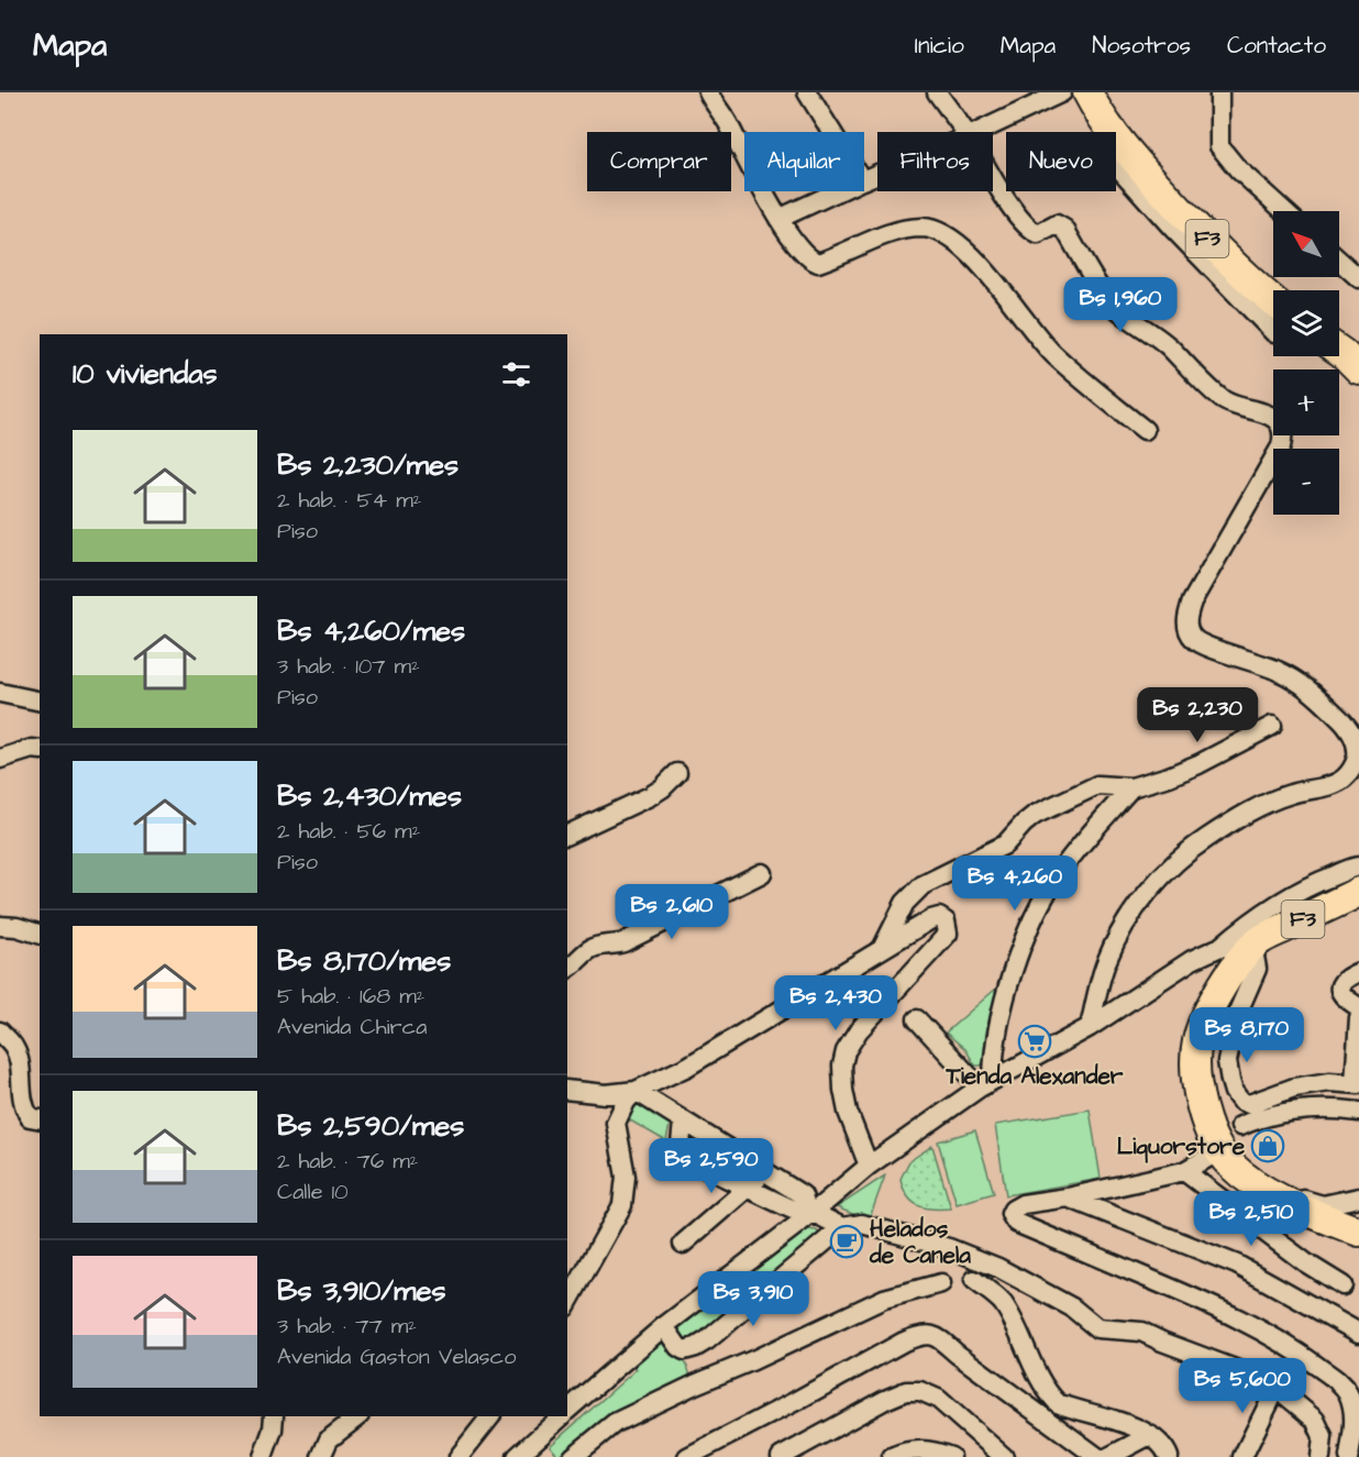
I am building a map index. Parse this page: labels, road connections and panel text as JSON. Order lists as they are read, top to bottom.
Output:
{
  "streets": {
    "highway": ["F3"]
  },
  "places": {
    "supermarket": ["Tienda Alexander"],
    "shop": ["Liquorstore"],
    "cafe": ["Helados de Canela"]
  },
  "north": "top left",
  "page": {
    "header": "Mapa",
    "nav": [
      "Inicio",
      "Mapa",
      "Nosotros",
      "Contacto"
    ],
    "chip": [
      "Comprar",
      "Alquilar",
      "Filtros",
      "Nuevo"
    ],
    "map_buttons": ["+", "−"],
    "price": [
      "Bs 1,960",
      "Bs 2,230",
      "Bs 4,260",
      "Bs 2,610",
      "Bs 2,430",
      "Bs 8,170",
      "Bs 2,590",
      "Bs 2,510",
      "Bs 3,910",
      "Bs 5,600"
    ],
    "heading": "10 viviendas",
    "list": [
      {
        "name": "Bs 2,230/mes",
        "note": "2 hab. · 54 m² · Piso"
      },
      {
        "name": "Bs 4,260/mes",
        "note": "3 hab. · 107 m² · Piso"
      },
      {
        "name": "Bs 2,430/mes",
        "note": "2 hab. · 56 m² · Piso"
      },
      {
        "name": "Bs 8,170/mes",
        "note": "5 hab. · 168 m² · Avenida Chirca"
      },
      {
        "name": "Bs 2,590/mes",
        "note": "2 hab. · 76 m² · Calle 10"
      },
      {
        "name": "Bs 3,910/mes",
        "note": "3 hab. · 77 m² · Avenida Gaston Velasco"
      }
    ]
  }
}
